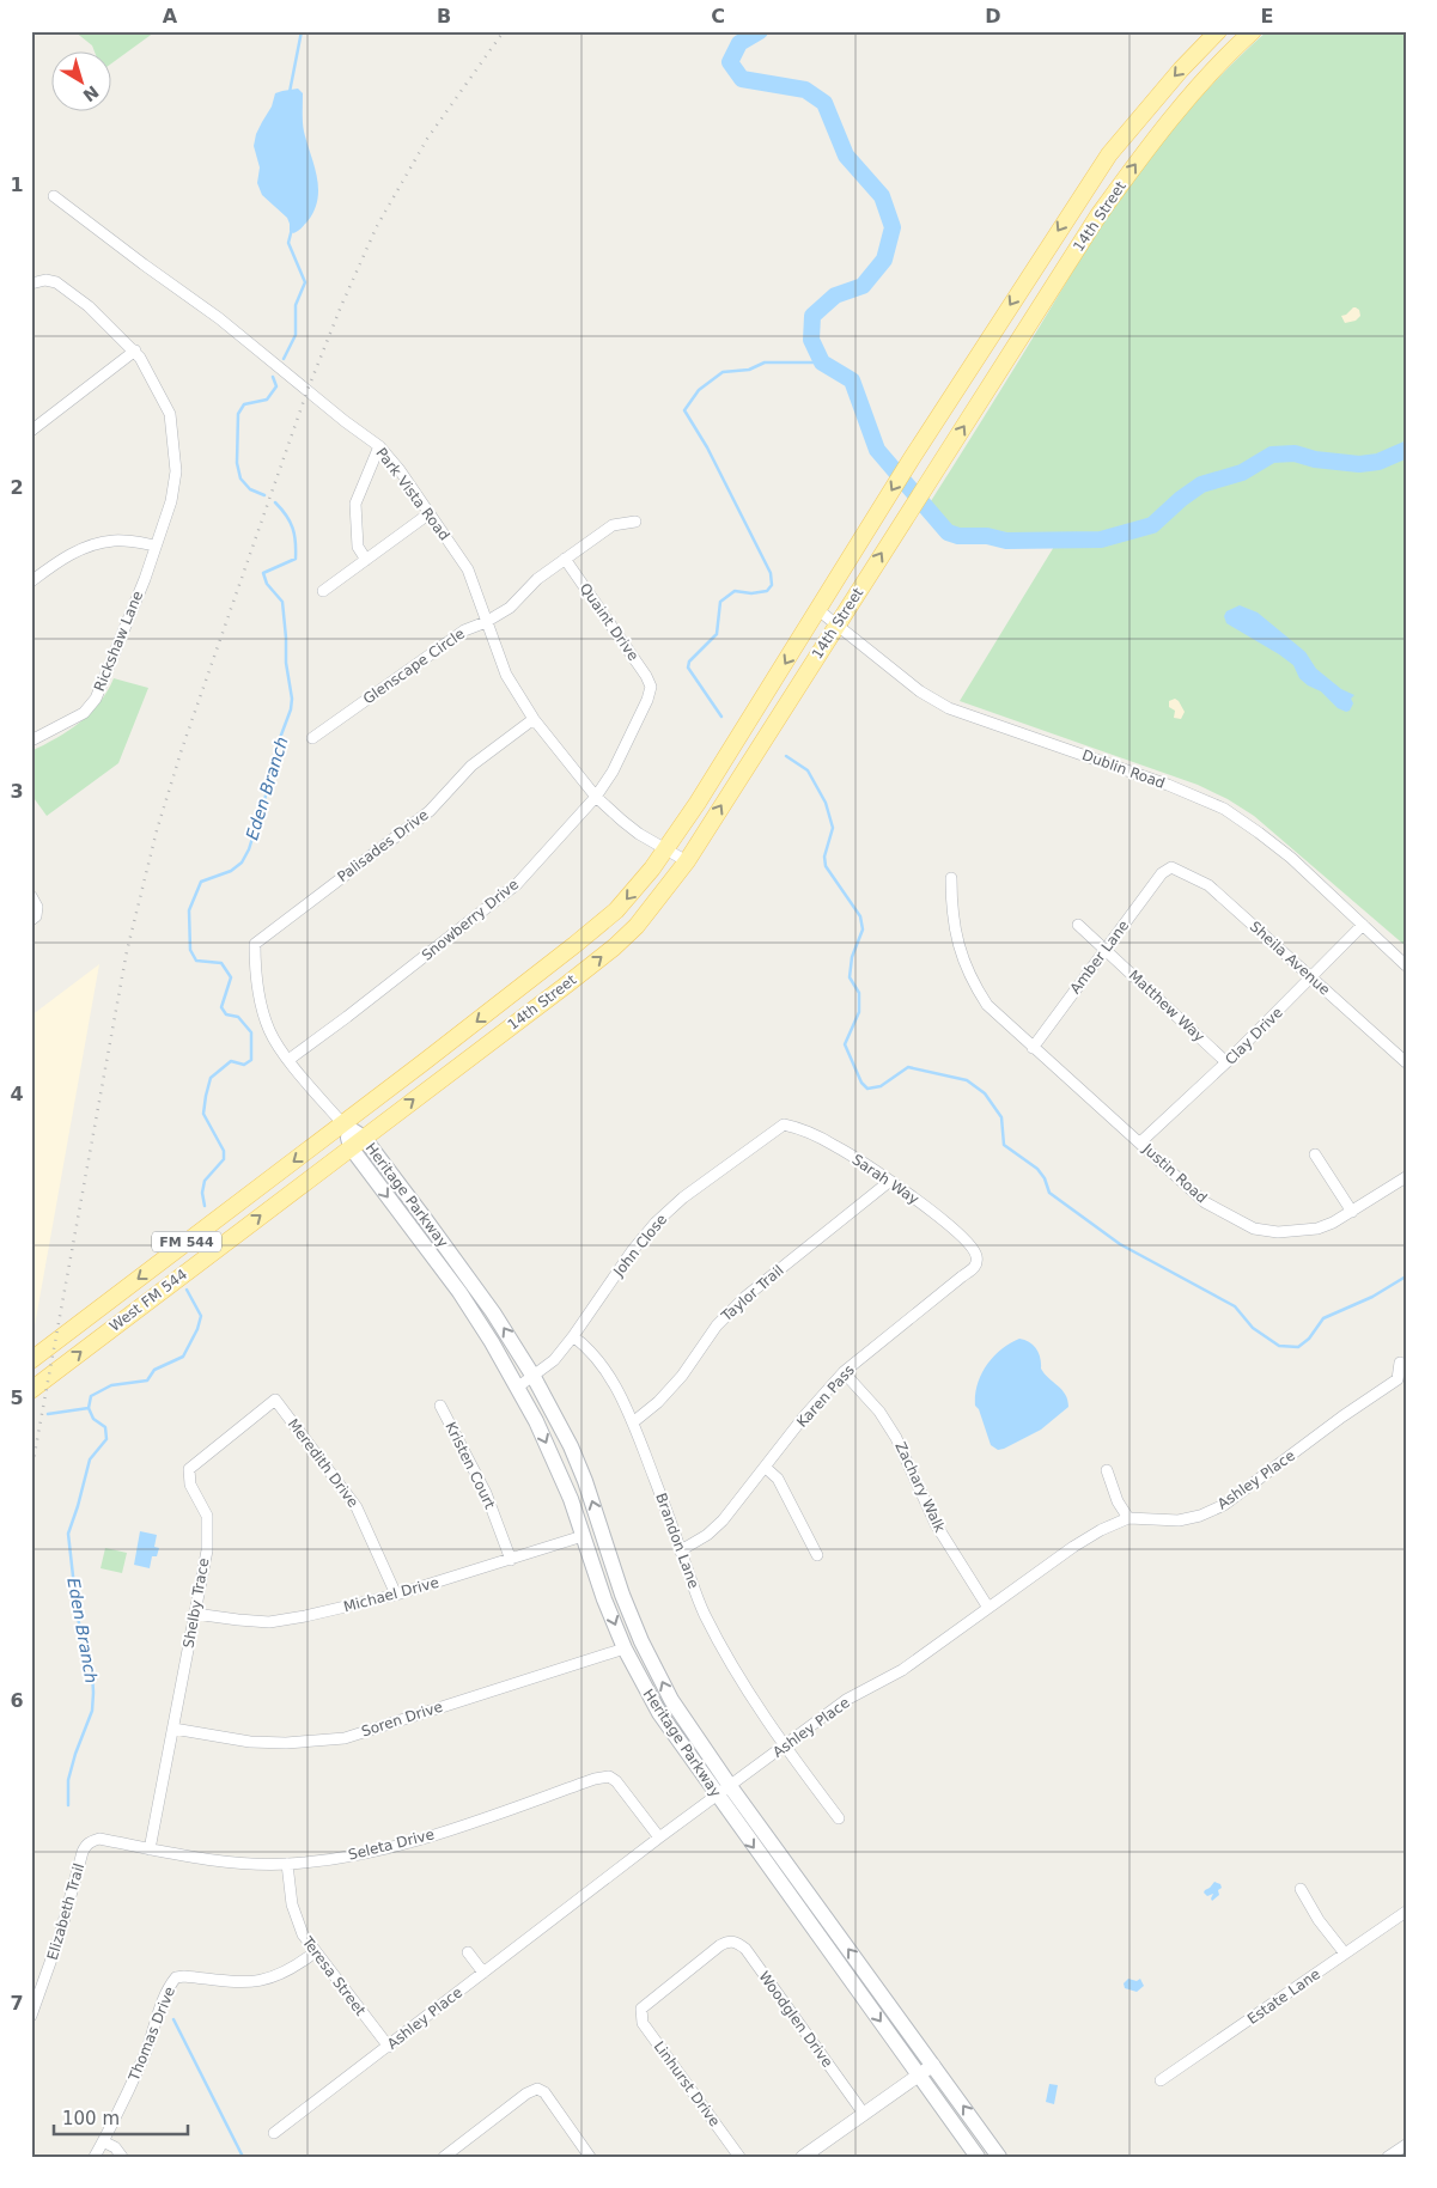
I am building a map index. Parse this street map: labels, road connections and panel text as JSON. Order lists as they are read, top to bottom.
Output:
{
  "streets": {
    "main road": [
      "14th Street",
      "Heritage Parkway",
      "FM 544",
      "West FM 544"
    ],
    "street": [
      "Park Vista Road",
      "Quaint Drive",
      "Rickshaw Lane",
      "Glenscape Circle",
      "Dublin Road",
      "Palisades Drive",
      "Snowberry Drive",
      "Amber Lane",
      "Sheila Avenue",
      "Matthew Way",
      "Clay Drive",
      "Justin Road",
      "Sarah Way",
      "John Close",
      "Taylor Trail",
      "Karen Pass",
      "Meredith Drive",
      "Kristen Court",
      "Ashley Place",
      "Zachary Walk",
      "Brandon Lane",
      "Michael Drive",
      "Shelby Trace",
      "Soren Drive",
      "Seleta Drive",
      "Elizabeth Trail",
      "Teresa Street",
      "Estate Lane",
      "Woodglen Drive",
      "Thomas Drive",
      "Linhurst Drive"
    ]
  },
  "crossings": [
    ["14th Street", "Park Vista Road"],
    ["14th Street", "Dublin Road"],
    ["14th Street", "Heritage Parkway"],
    ["14th Street", "West FM 544"],
    ["Park Vista Road", "Glenscape Circle"],
    ["Park Vista Road", "Palisades Drive"],
    ["Park Vista Road", "Snowberry Drive"],
    ["Quaint Drive", "Glenscape Circle"],
    ["Quaint Drive", "Snowberry Drive"],
    ["Dublin Road", "Clay Drive"],
    ["Palisades Drive", "Snowberry Drive"],
    ["Amber Lane", "Sheila Avenue"],
    ["Amber Lane", "Matthew Way"],
    ["Amber Lane", "Justin Road"],
    ["Sheila Avenue", "Clay Drive"],
    ["Matthew Way", "Clay Drive"],
    ["Clay Drive", "Justin Road"],
    ["Sarah Way", "John Close"],
    ["Sarah Way", "Taylor Trail"],
    ["Sarah Way", "Karen Pass"],
    ["Heritage Parkway", "John Close"],
    ["Heritage Parkway", "West FM 544"],
    ["Heritage Parkway", "Ashley Place"],
    ["Heritage Parkway", "Michael Drive"],
    ["Heritage Parkway", "Soren Drive"],
    ["John Close", "Brandon Lane"],
    ["Taylor Trail", "Brandon Lane"],
    ["Karen Pass", "Zachary Walk"],
    ["Karen Pass", "Brandon Lane"],
    ["Meredith Drive", "Michael Drive"],
    ["Meredith Drive", "Shelby Trace"],
    ["Kristen Court", "Michael Drive"],
    ["Ashley Place", "Zachary Walk"],
    ["Ashley Place", "Brandon Lane"],
    ["Ashley Place", "Seleta Drive"],
    ["Ashley Place", "Teresa Street"],
    ["Michael Drive", "Shelby Trace"],
    ["Shelby Trace", "Soren Drive"],
    ["Shelby Trace", "Seleta Drive"],
    ["Seleta Drive", "Elizabeth Trail"],
    ["Seleta Drive", "Teresa Street"],
    ["Teresa Street", "Thomas Drive"],
    ["Woodglen Drive", "Linhurst Drive"]
  ],
  "water": ["Eden Branch"],
  "scale_bar": "100 m",
  "north": "bottom right",
  "grid": {
    "columns": [
      "A",
      "B",
      "C",
      "D",
      "E"
    ],
    "rows": [
      "1",
      "2",
      "3",
      "4",
      "5",
      "6",
      "7"
    ]
  }
}
